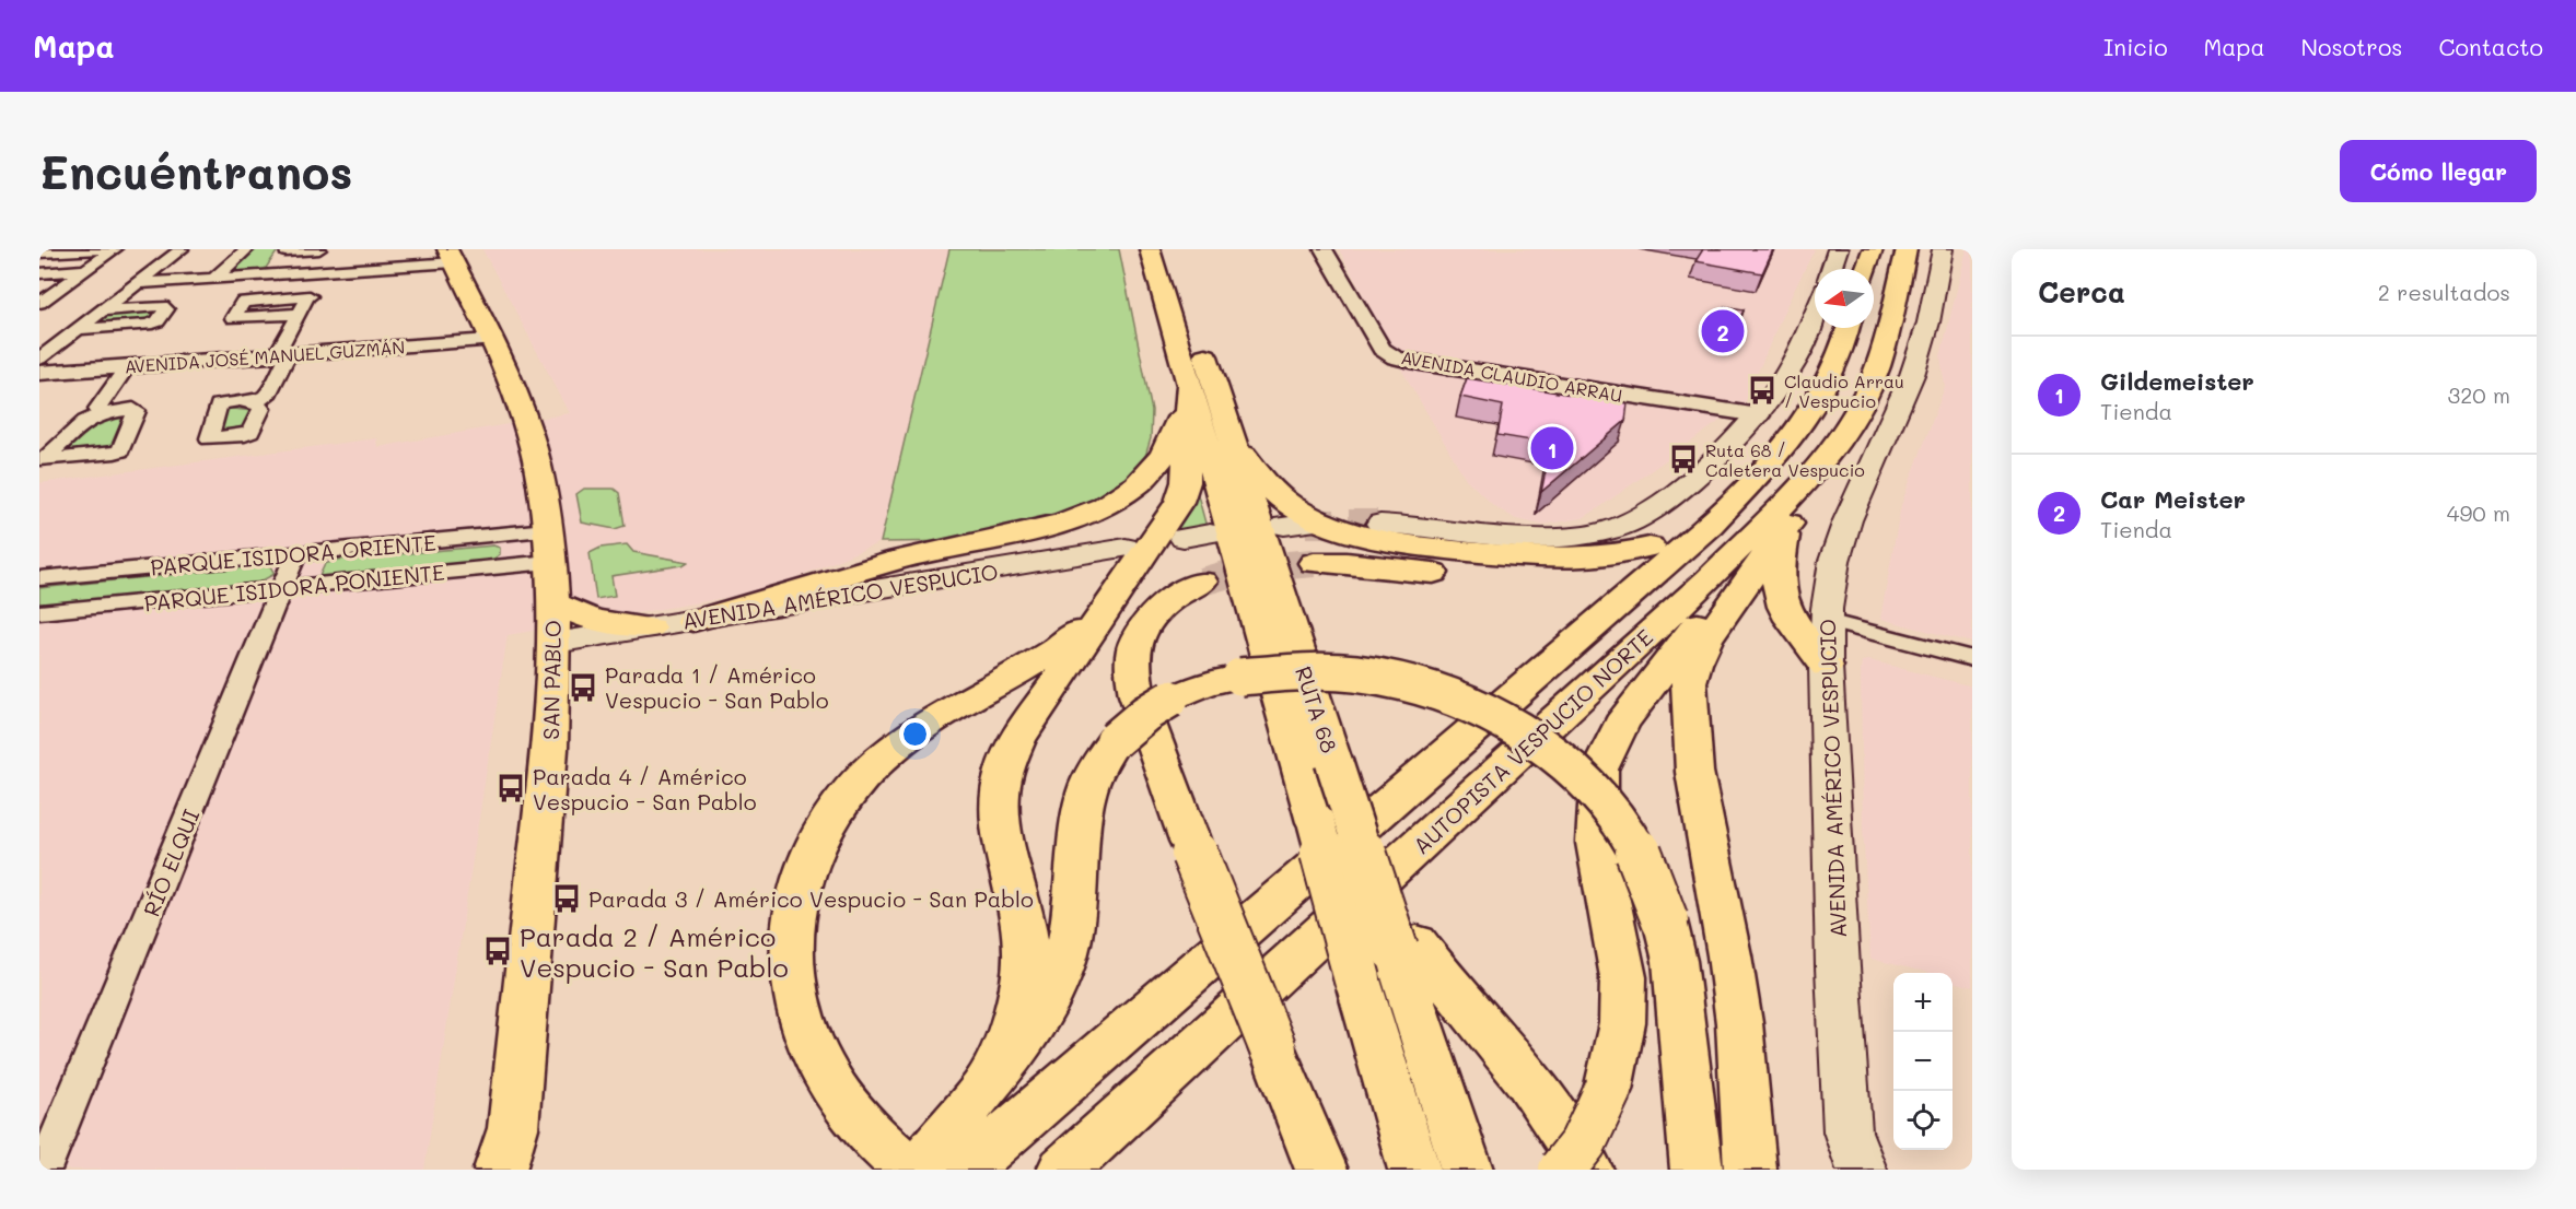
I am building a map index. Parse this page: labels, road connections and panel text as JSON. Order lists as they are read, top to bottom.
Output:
{
  "streets": {
    "main road": [
      "AVENIDA AMÉRICO VESPUCIO",
      "SAN PABLO",
      "RUTA 68",
      "AUTOPISTA VESPUCIO NORTE"
    ],
    "street": [
      "AVENIDA JOSÉ MANUEL GUZMÁN",
      "AVENIDA CLAUDIO ARRAU",
      "PARQUE ISIDORA ORIENTE",
      "PARQUE ISIDORA PONIENTE",
      "RÍO ELQUI"
    ]
  },
  "crossings": [
    ["AVENIDA JOSÉ MANUEL GUZMÁN", "SAN PABLO"],
    ["PARQUE ISIDORA ORIENTE", "SAN PABLO"],
    ["PARQUE ISIDORA ORIENTE", "RÍO ELQUI"],
    ["PARQUE ISIDORA PONIENTE", "SAN PABLO"],
    ["PARQUE ISIDORA PONIENTE", "RÍO ELQUI"],
    ["AVENIDA AMÉRICO VESPUCIO", "SAN PABLO"]
  ],
  "places": {
    "bus stop": [
      "Claudio Arrau / Vespucio",
      "Ruta 68 / Caletera Vespucio",
      "Parada 1 / Américo Vespucio - San Pablo",
      "Parada 4 / Américo Vespucio - San Pablo",
      "Parada 3 / Américo Vespucio - San Pablo",
      "Parada 2 / Américo Vespucio - San Pablo"
    ]
  },
  "north": "left",
  "page": {
    "header": "Mapa",
    "nav": [
      "Inicio",
      "Mapa",
      "Nosotros",
      "Contacto"
    ],
    "buttons": "Cómo llegar",
    "title": "Encuéntranos",
    "heading": ["Cerca", "2 resultados"],
    "pins": ["2", "1"],
    "list": [
      {
        "mark": "1",
        "name": "Gildemeister",
        "note": "Tienda",
        "value": "320 m"
      },
      {
        "mark": "2",
        "name": "Car Meister",
        "note": "Tienda",
        "value": "490 m"
      }
    ],
    "map_buttons": ["+", "−"]
  }
}
